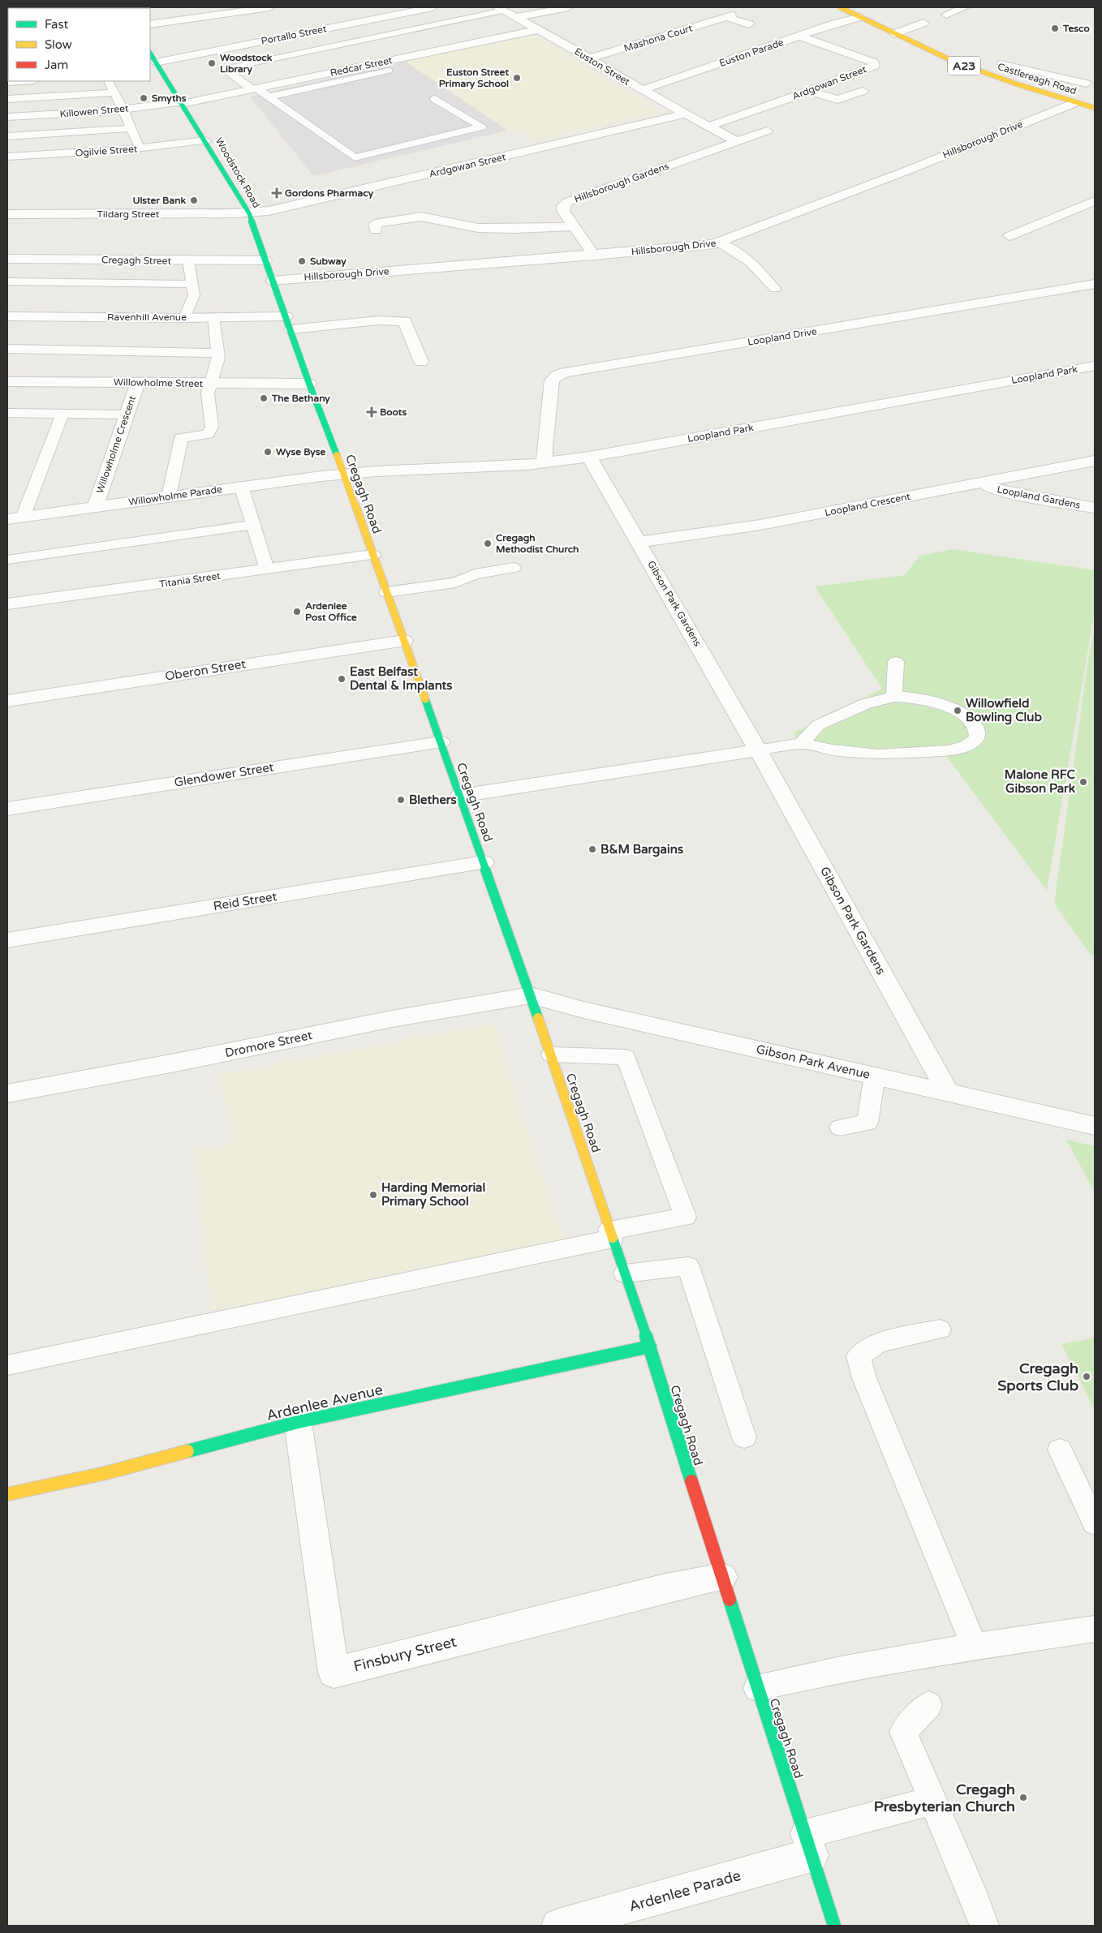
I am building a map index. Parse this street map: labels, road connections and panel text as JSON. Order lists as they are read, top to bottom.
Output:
{
  "streets": {
    "street": [
      "Portallo Street",
      "Mashona Court",
      "Euston Parade",
      "A23",
      "Redcar Street",
      "Euston Street",
      "Castlereagh Road",
      "Ardgowan Street",
      "Killowen Street",
      "Hillsborough Drive",
      "Ogilvie Street",
      "Woodstock Road",
      "Hillsborough Gardens",
      "Tildarg Street",
      "Cregagh Street",
      "Ravenhill Avenue",
      "Loopland Drive",
      "Loopland Park",
      "Willowholme Street",
      "Willowholme Crescent",
      "Cregagh Road",
      "Willowholme Parade",
      "Loopland Gardens",
      "Loopland Crescent",
      "Titania Street",
      "Gibson Park Gardens",
      "Oberon Street",
      "Glendower Street",
      "Reid Street",
      "Dromore Street",
      "Gibson Park Avenue",
      "Ardenlee Avenue",
      "Finsbury Street",
      "Ardenlee Parade"
    ]
  },
  "crossings": [
    ["Portallo Street", "Woodstock Road"],
    ["Mashona Court", "Euston Street"],
    ["Euston Parade", "Euston Street"],
    ["Euston Parade", "Castlereagh Road"],
    ["Euston Parade", "Ardgowan Street"],
    ["Redcar Street", "Euston Street"],
    ["Redcar Street", "Killowen Street"],
    ["Redcar Street", "Woodstock Road"],
    ["Euston Street", "Ardgowan Street"],
    ["Castlereagh Road", "Hillsborough Drive"],
    ["Ardgowan Street", "Woodstock Road"],
    ["Ardgowan Street", "Tildarg Street"],
    ["Killowen Street", "Woodstock Road"],
    ["Hillsborough Drive", "Woodstock Road"],
    ["Hillsborough Drive", "Hillsborough Gardens"],
    ["Ogilvie Street", "Woodstock Road"],
    ["Woodstock Road", "Tildarg Street"],
    ["Woodstock Road", "Cregagh Street"],
    ["Woodstock Road", "Ravenhill Avenue"],
    ["Woodstock Road", "Cregagh Road"],
    ["Ravenhill Avenue", "Cregagh Road"],
    ["Loopland Drive", "Loopland Park"],
    ["Loopland Park", "Cregagh Road"],
    ["Loopland Park", "Willowholme Parade"],
    ["Loopland Park", "Gibson Park Gardens"],
    ["Willowholme Street", "Willowholme Crescent"],
    ["Willowholme Street", "Cregagh Road"],
    ["Willowholme Crescent", "Willowholme Parade"],
    ["Cregagh Road", "Willowholme Parade"],
    ["Cregagh Road", "Titania Street"],
    ["Cregagh Road", "Oberon Street"],
    ["Cregagh Road", "Glendower Street"],
    ["Cregagh Road", "Reid Street"],
    ["Cregagh Road", "Dromore Street"],
    ["Cregagh Road", "Gibson Park Avenue"],
    ["Cregagh Road", "Ardenlee Avenue"],
    ["Cregagh Road", "Finsbury Street"],
    ["Cregagh Road", "Ardenlee Parade"],
    ["Loopland Gardens", "Loopland Crescent"],
    ["Loopland Crescent", "Gibson Park Gardens"],
    ["Gibson Park Gardens", "Gibson Park Avenue"],
    ["Dromore Street", "Gibson Park Avenue"],
    ["Ardenlee Avenue", "Finsbury Street"]
  ],
  "places": {
    "other": [
      "Tesco",
      "Woodstock Library",
      "Euston Street Primary School",
      "Smyths",
      "Ulster Bank",
      "Subway",
      "The Bethany",
      "Wyse Byse",
      "Cregagh Methodist Church",
      "Ardenlee Post Office",
      "East Belfast Dental & Implants",
      "Willowfield Bowling Club",
      "Malone RFC Gibson Park",
      "Blethers",
      "B&M Bargains",
      "Harding Memorial Primary School",
      "Cregagh Sports Club",
      "Cregagh Presbyterian Church"
    ],
    "health": ["Gordons Pharmacy", "Boots"]
  },
  "legend": ["Fast", "Slow", "Jam"]
}
